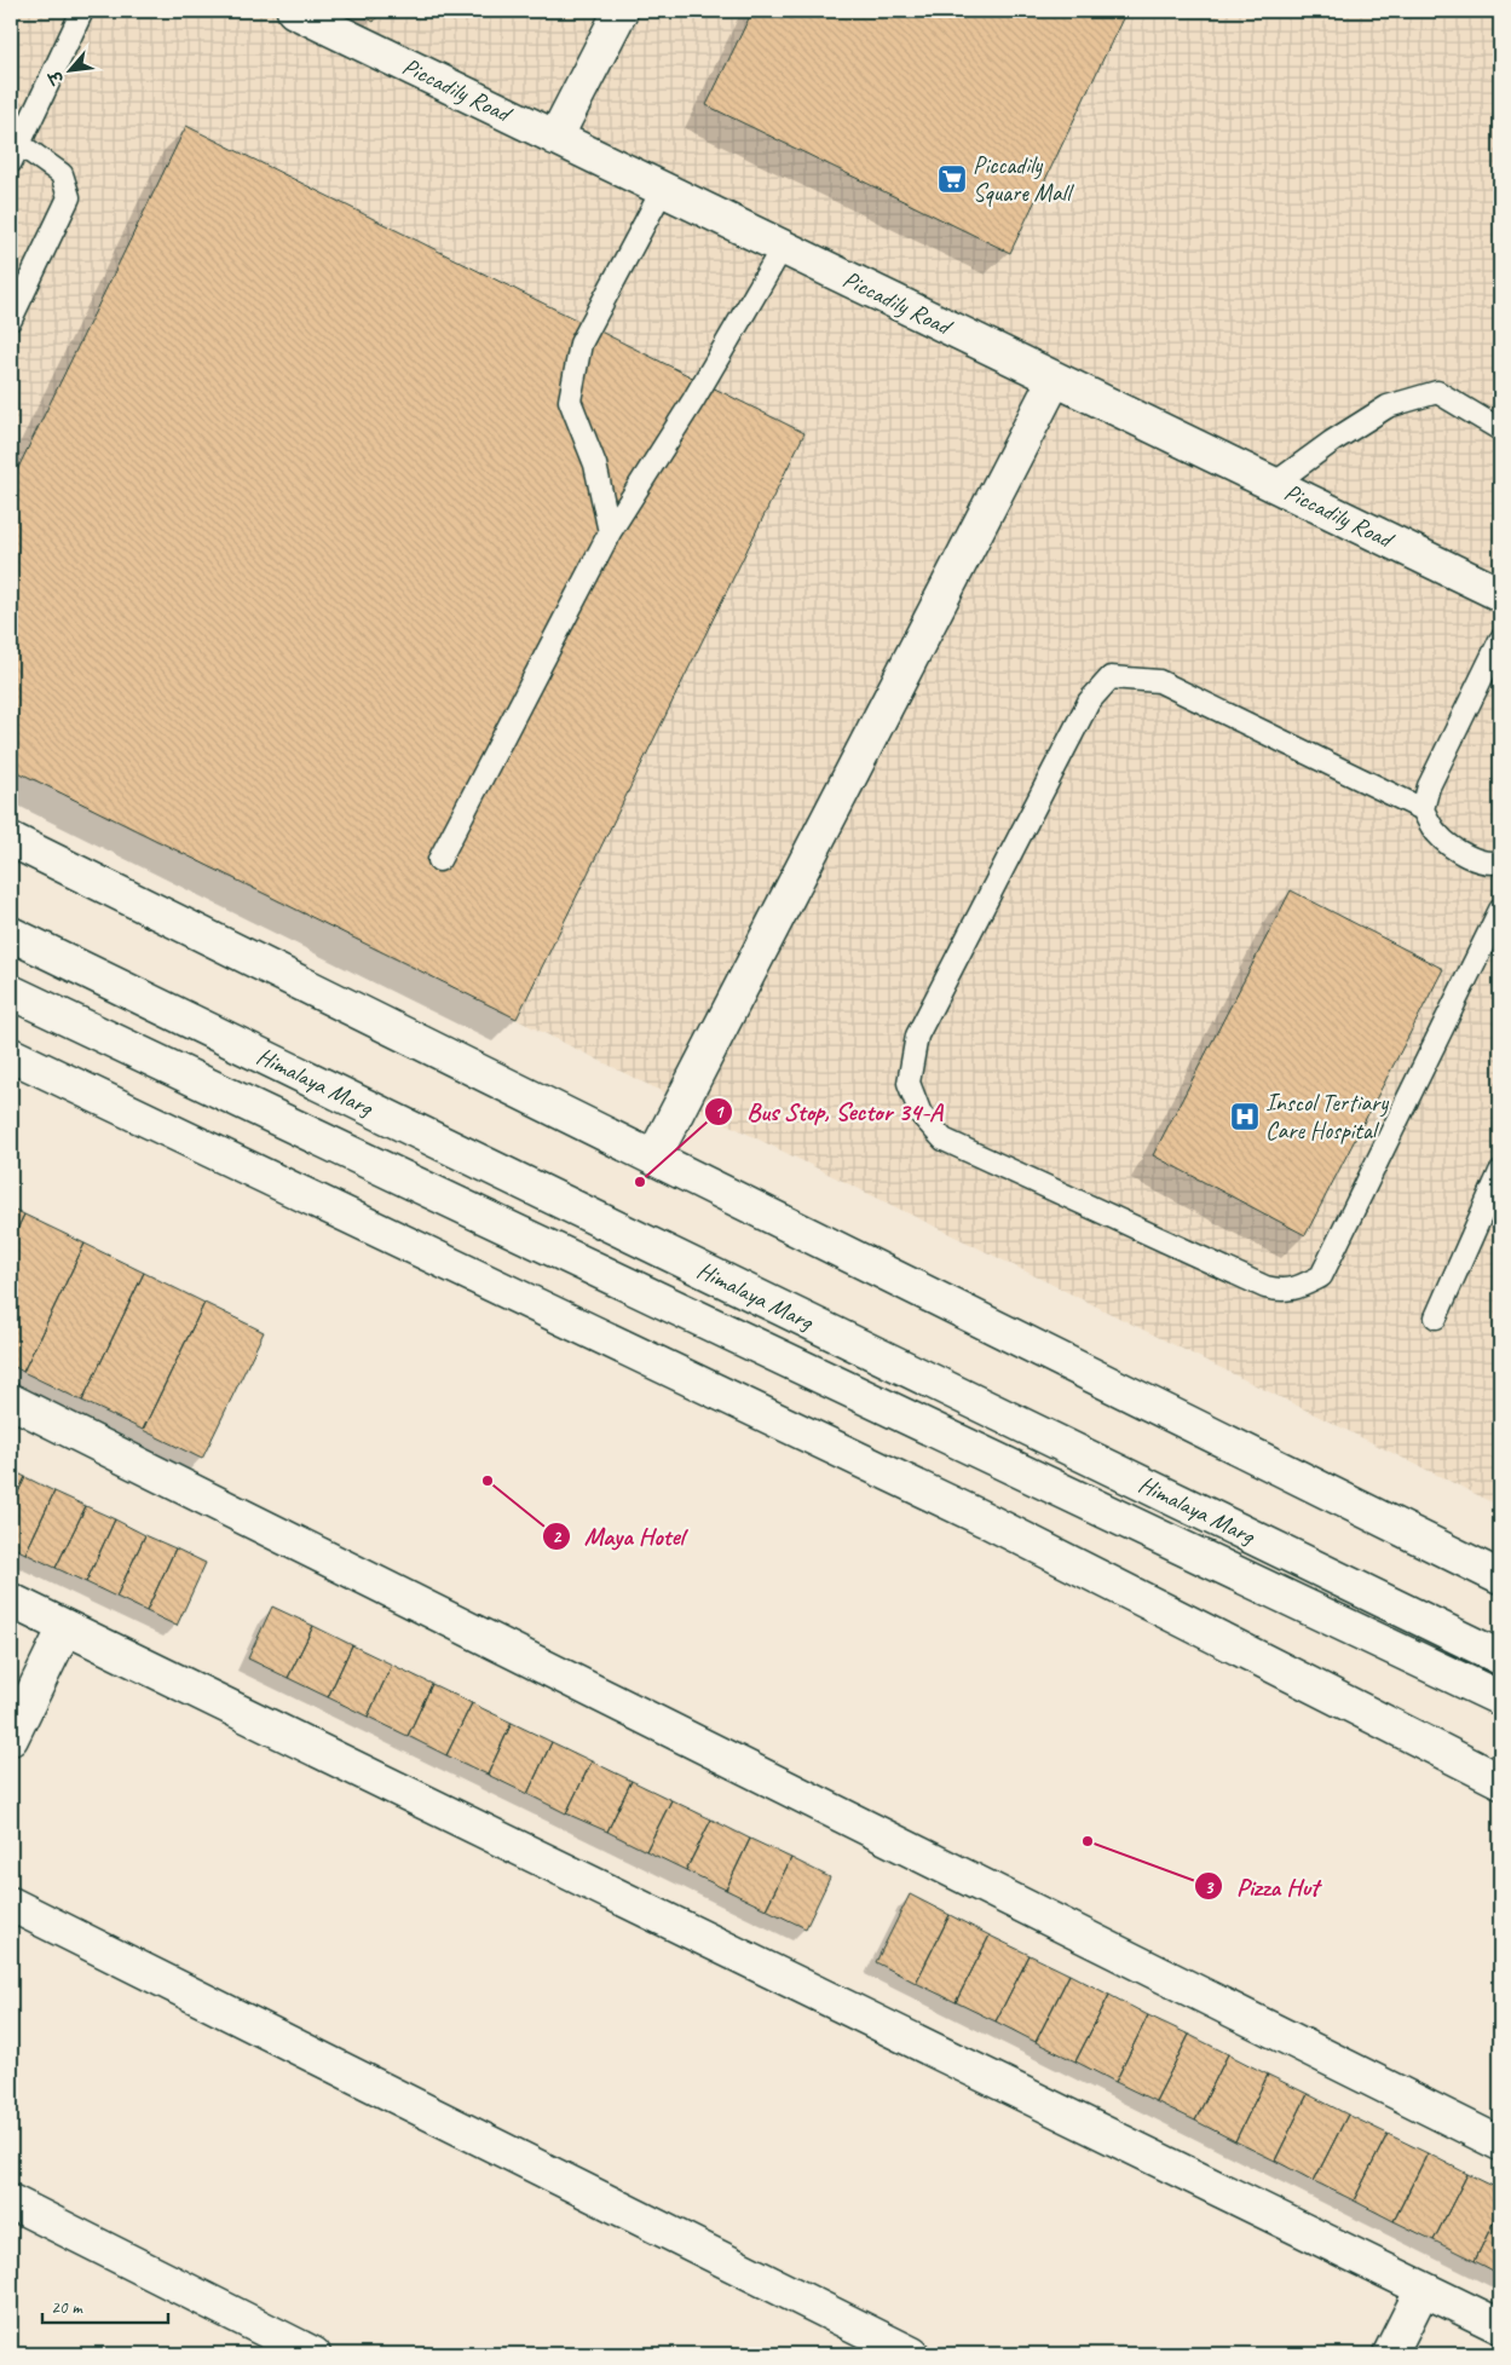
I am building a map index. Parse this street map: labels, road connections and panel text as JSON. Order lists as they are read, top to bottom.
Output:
{
  "streets": {
    "street": ["Piccadily Road", "Himalaya Marg"]
  },
  "places": {
    "supermarket": ["Piccadily Square Mall"],
    "hospital": ["Inscol Tertiary Care Hospital"],
    "other": ["Bus Stop, Sector 34-A", "Maya Hotel", "Pizza Hut"]
  },
  "scale_bar": "20 m",
  "north": "bottom left"
}
